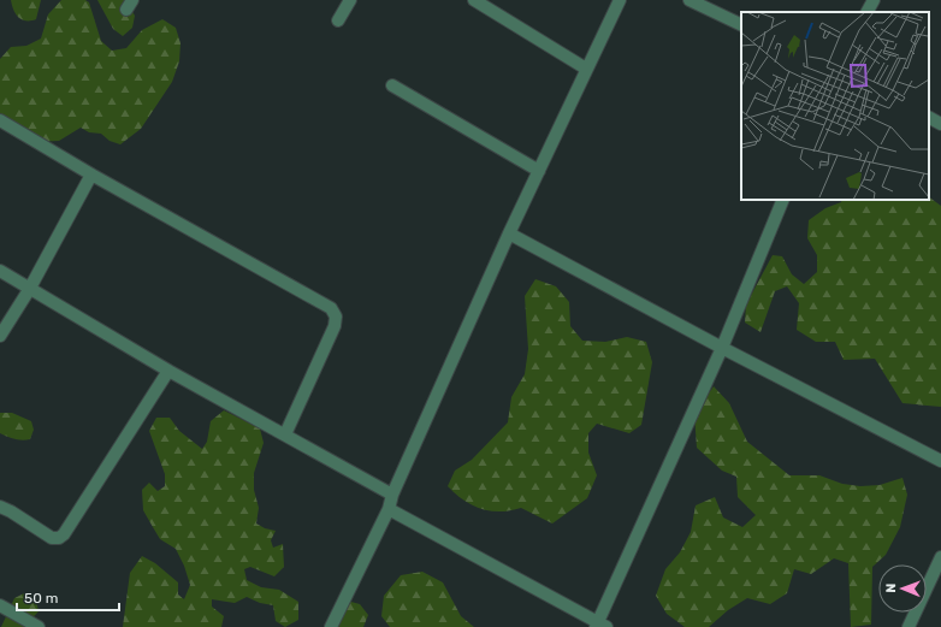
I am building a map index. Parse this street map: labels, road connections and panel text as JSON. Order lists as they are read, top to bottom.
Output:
{
  "scale_bar": "50 m",
  "north": "left"
}
